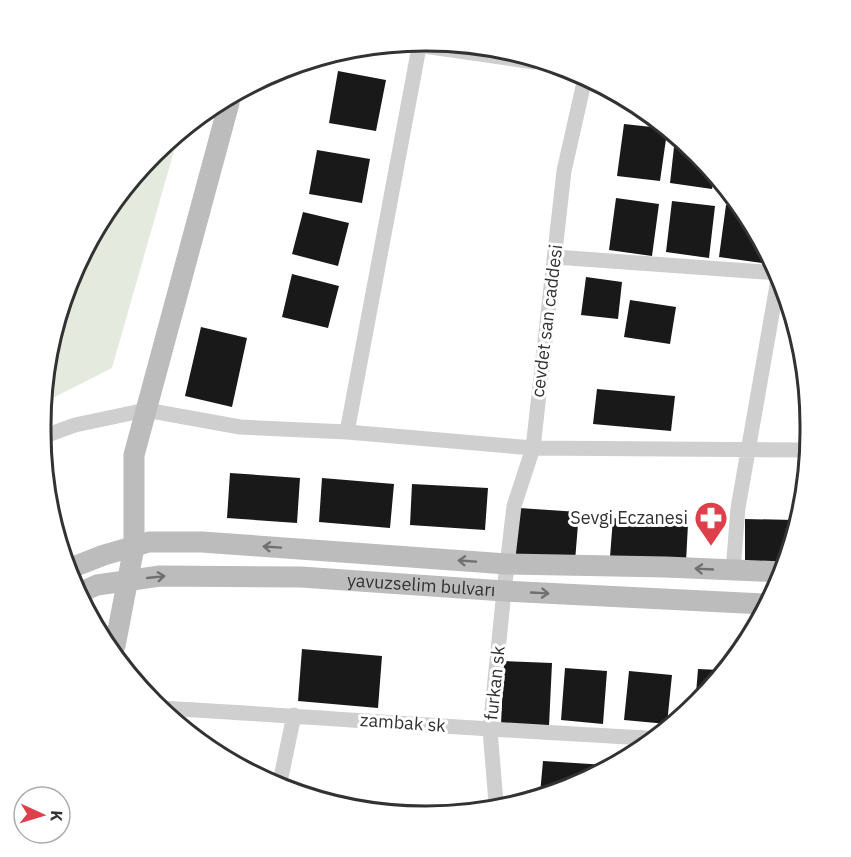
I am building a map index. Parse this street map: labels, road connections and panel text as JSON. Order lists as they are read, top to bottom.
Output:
{
  "streets": {
    "main road": ["yavuzselim bulvarı"],
    "street": ["cevdet san caddesi", "furkan sk", "zambak sk"]
  },
  "crossings": [
    ["cevdet san caddesi", "furkan sk"],
    ["yavuzselim bulvarı", "furkan sk"],
    ["furkan sk", "zambak sk"]
  ],
  "places": {
    "pharmacy": ["Sevgi Eczanesi"]
  },
  "north": "right"
}
